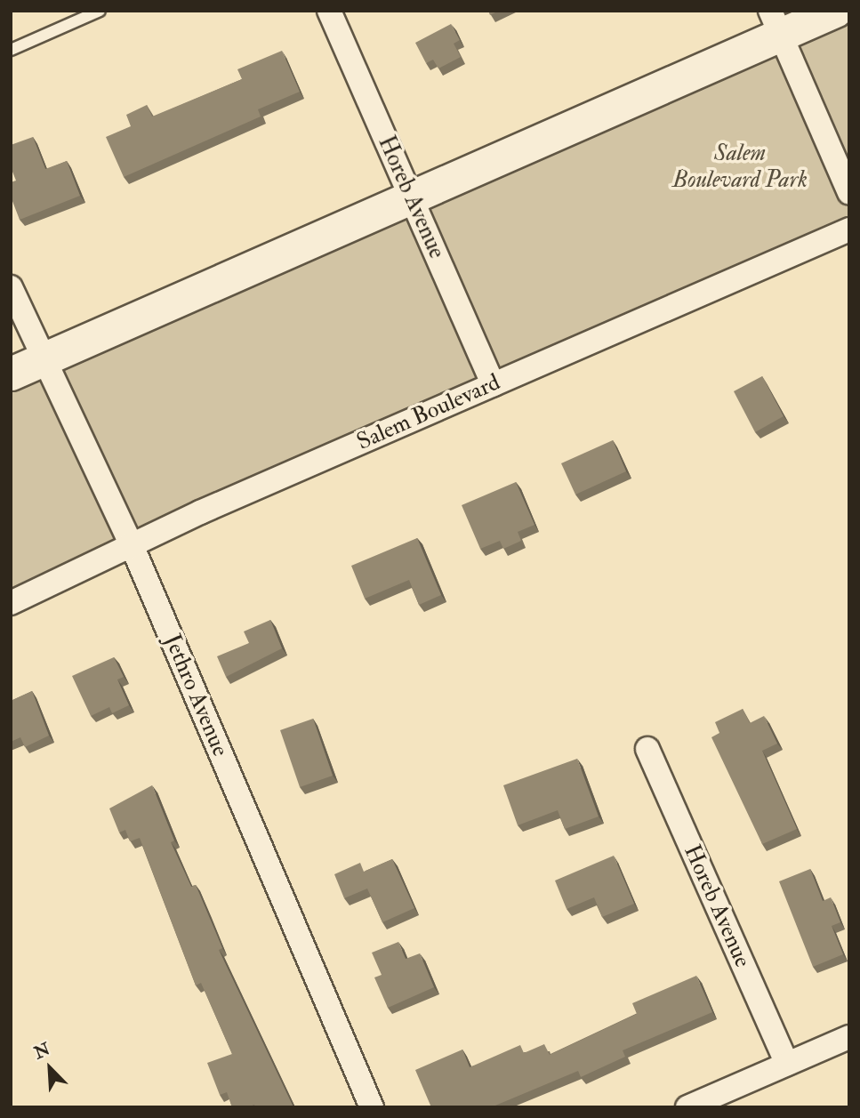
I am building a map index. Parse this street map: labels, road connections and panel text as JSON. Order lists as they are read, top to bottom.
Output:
{
  "streets": {
    "street": ["Horeb Avenue", "Salem Boulevard", "Jethro Avenue"]
  },
  "crossings": [
    ["Horeb Avenue", "Salem Boulevard"],
    ["Salem Boulevard", "Jethro Avenue"]
  ],
  "parks": ["Salem Boulevard Park"],
  "north": "top left"
}
